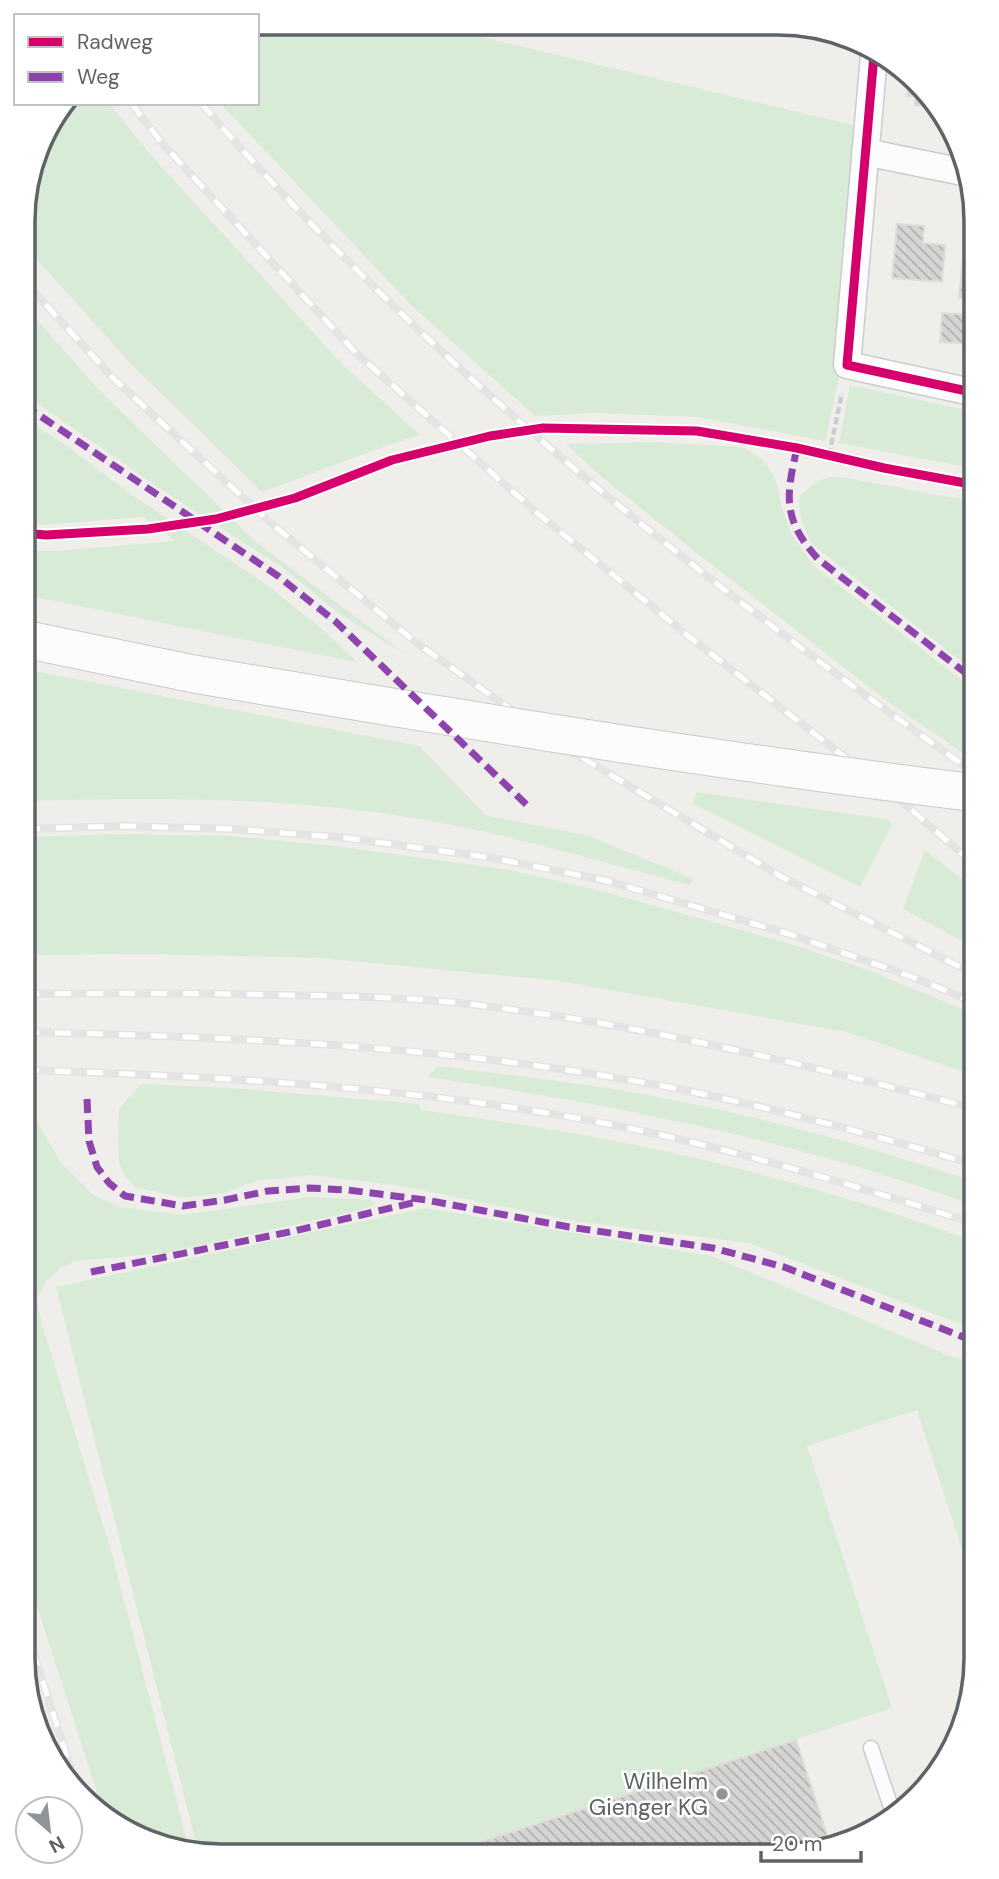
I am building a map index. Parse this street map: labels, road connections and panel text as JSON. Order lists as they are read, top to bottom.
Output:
{
  "places": ["Wilhelm Gienger KG"],
  "legend": ["Radweg", "Weg"],
  "scale_bar": "20 m",
  "north": "bottom right"
}
